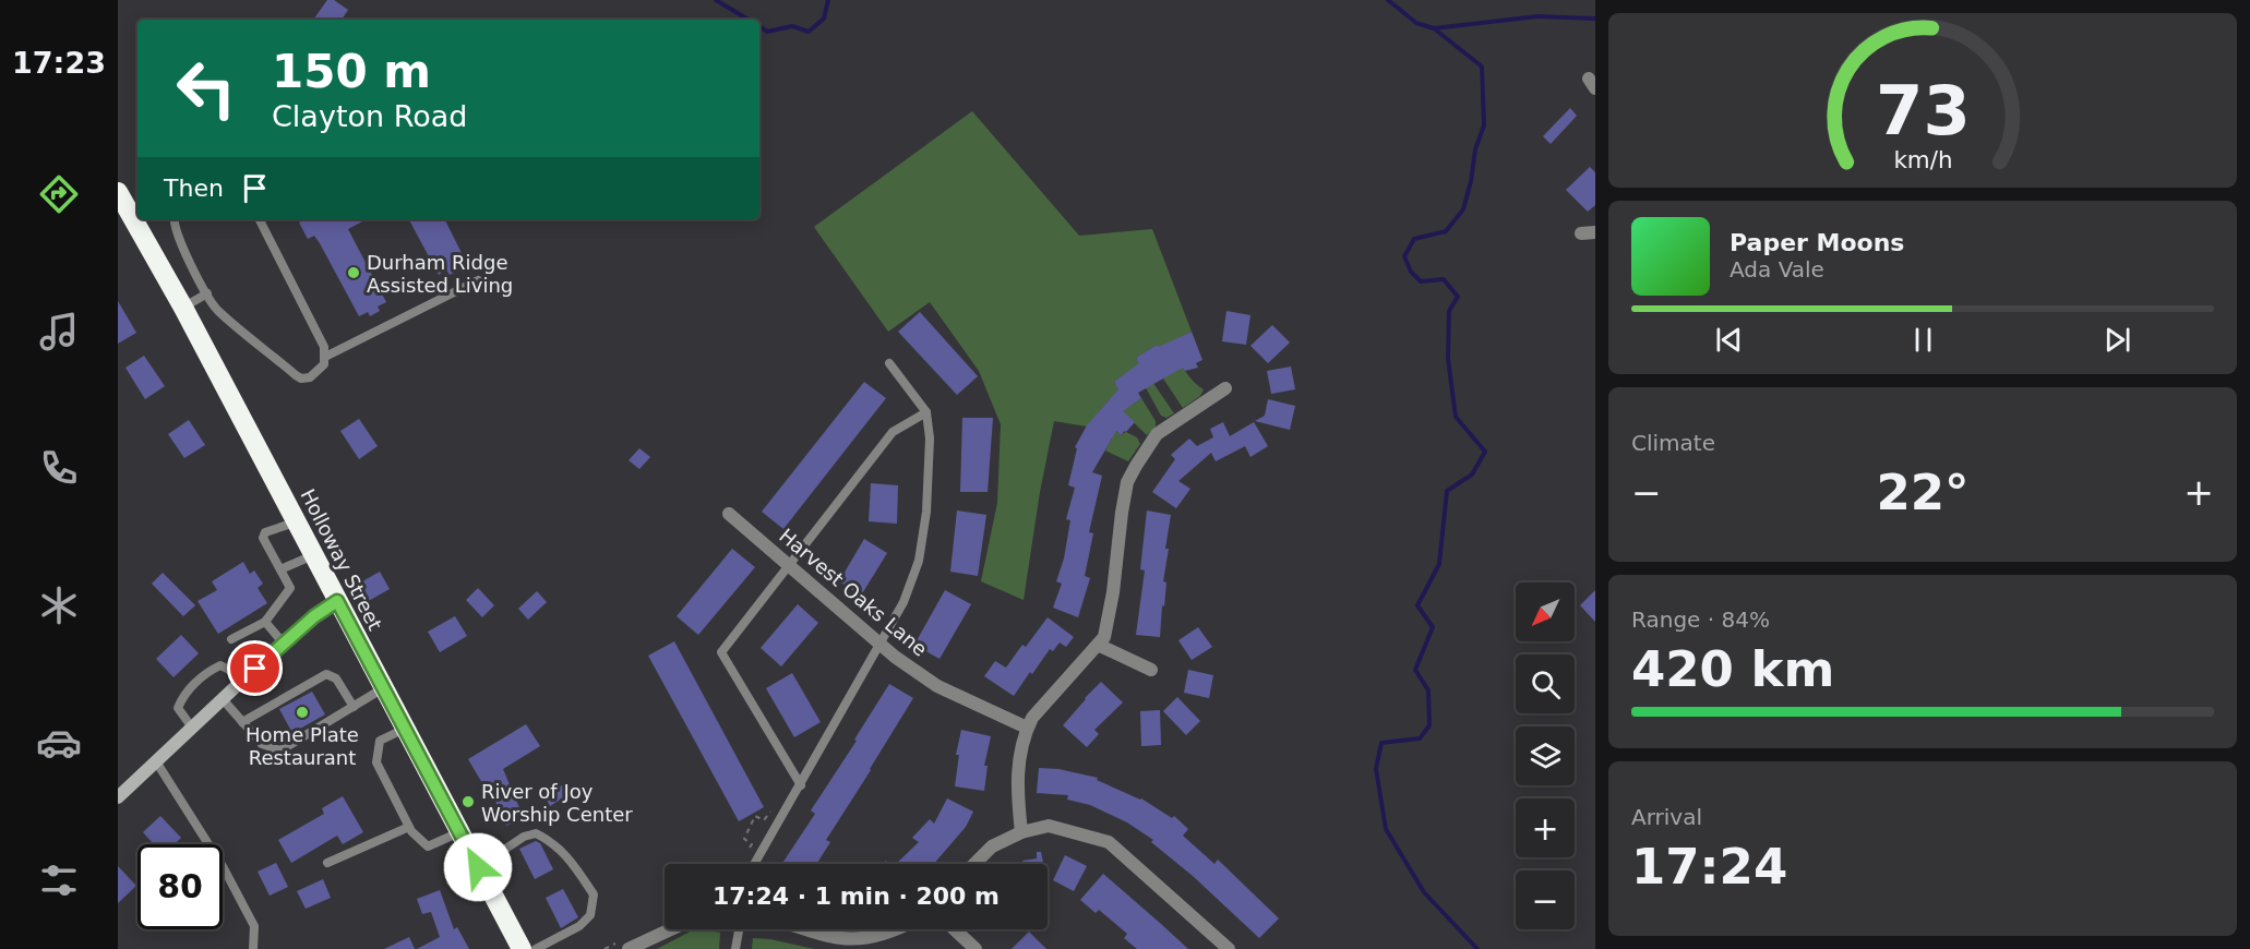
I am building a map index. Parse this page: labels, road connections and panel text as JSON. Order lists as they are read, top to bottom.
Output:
{
  "streets": {
    "highway": ["Holloway Street"],
    "street": ["Harvest Oaks Lane"]
  },
  "places": ["Durham Ridge Assisted Living", "Home Plate Restaurant", "River of Joy Worship Center"],
  "north": "bottom left",
  "page": {
    "tabs": "17:23",
    "turn": ["150 m", "Clayton Road"],
    "then": "Then",
    "song": ["Paper Moons", "Ada Vale"],
    "tile": [
      "Climate",
      ["Range · 84%", "420 km"],
      ["Arrival", "17:24"]
    ],
    "heat": ["−", "22°", "+"],
    "map_buttons": ["+", "−"],
    "limit": "80",
    "trip": "17:24 · 1 min · 200 m",
    "gauge": ["73", "km/h"]
  }
}
